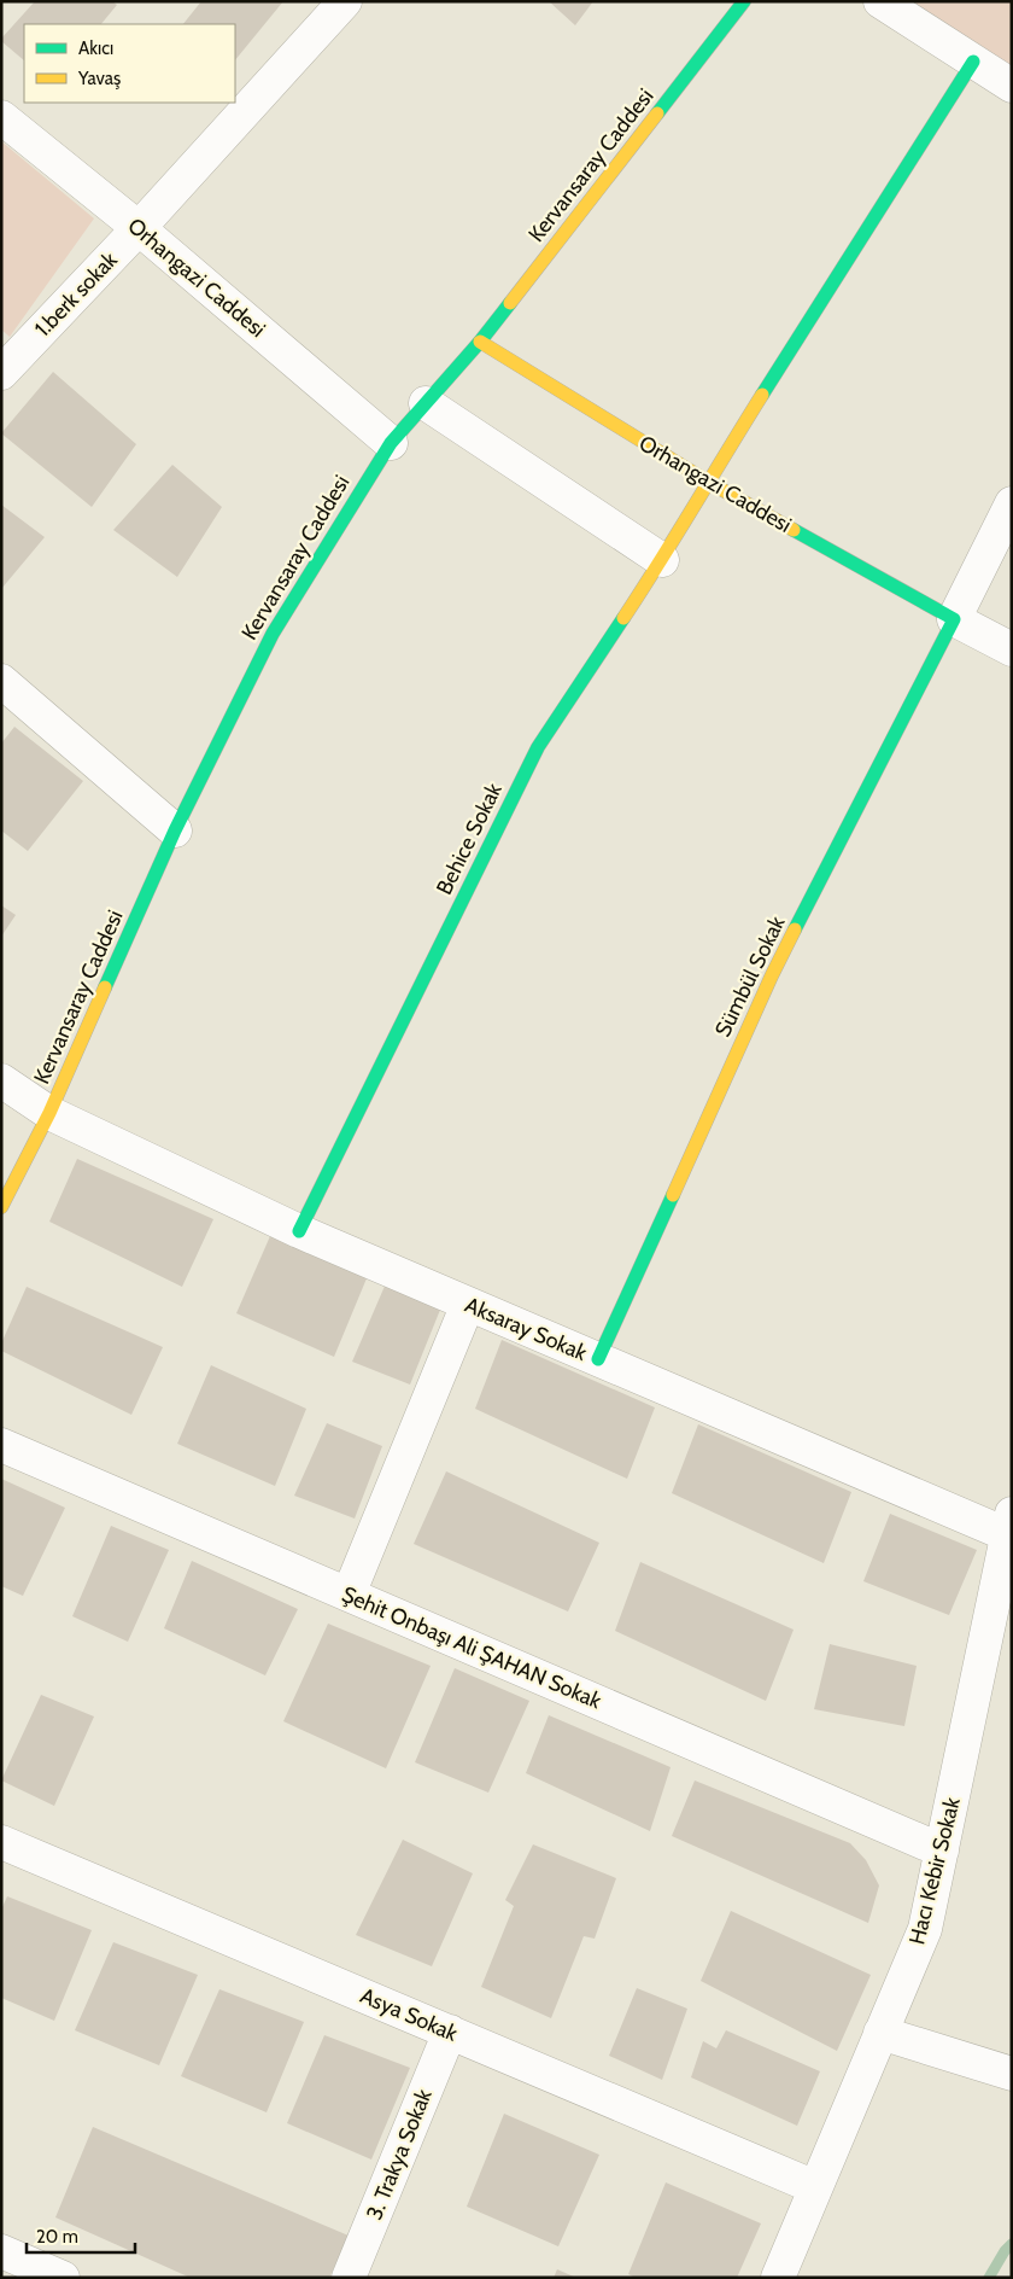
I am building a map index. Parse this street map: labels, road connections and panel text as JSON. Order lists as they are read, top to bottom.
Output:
{
  "streets": {
    "street": [
      "Kervansaray Caddesi",
      "Orhangazi Caddesi",
      "1.berk sokak",
      "Behice Sokak",
      "Sümbül Sokak",
      "Aksaray Sokak",
      "Şehit Onbaşı Ali ŞAHAN Sokak",
      "Hacı Kebir Sokak",
      "Asya Sokak",
      "3. Trakya Sokak"
    ]
  },
  "crossings": [
    ["Kervansaray Caddesi", "Orhangazi Caddesi"],
    ["Kervansaray Caddesi", "Aksaray Sokak"],
    ["Orhangazi Caddesi", "1.berk sokak"],
    ["Orhangazi Caddesi", "Behice Sokak"],
    ["Orhangazi Caddesi", "Sümbül Sokak"],
    ["Behice Sokak", "Aksaray Sokak"],
    ["Sümbül Sokak", "Aksaray Sokak"],
    ["Aksaray Sokak", "Hacı Kebir Sokak"],
    ["Şehit Onbaşı Ali ŞAHAN Sokak", "Hacı Kebir Sokak"],
    ["Hacı Kebir Sokak", "Asya Sokak"],
    ["Asya Sokak", "3. Trakya Sokak"]
  ],
  "legend": ["Akıcı", "Yavaş"],
  "scale_bar": "20 m"
}
